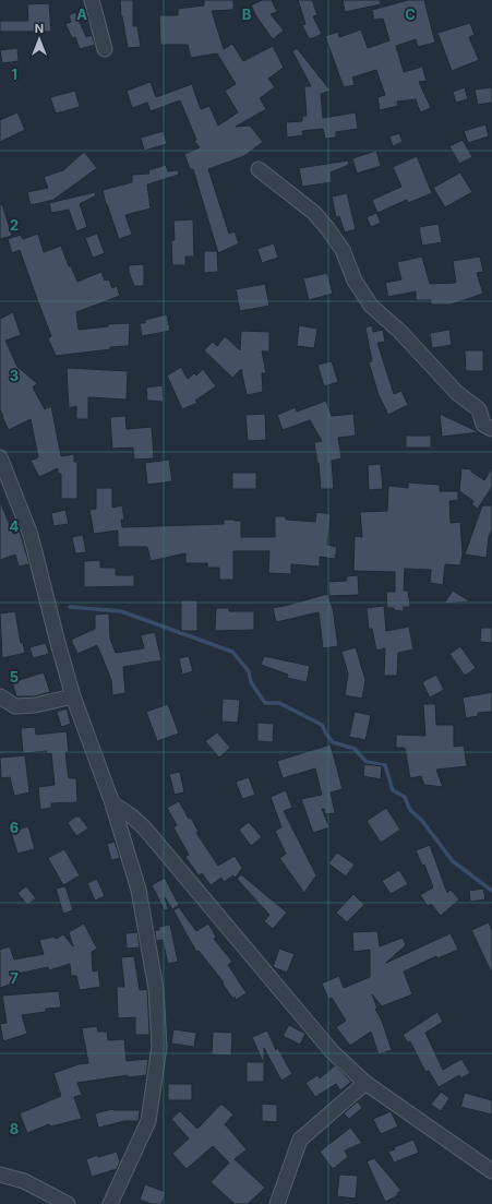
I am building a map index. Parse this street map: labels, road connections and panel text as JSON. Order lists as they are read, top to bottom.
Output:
{
  "north": "top",
  "grid": {
    "columns": ["A", "B", "C"],
    "rows": [
      "1",
      "2",
      "3",
      "4",
      "5",
      "6",
      "7",
      "8"
    ]
  }
}
